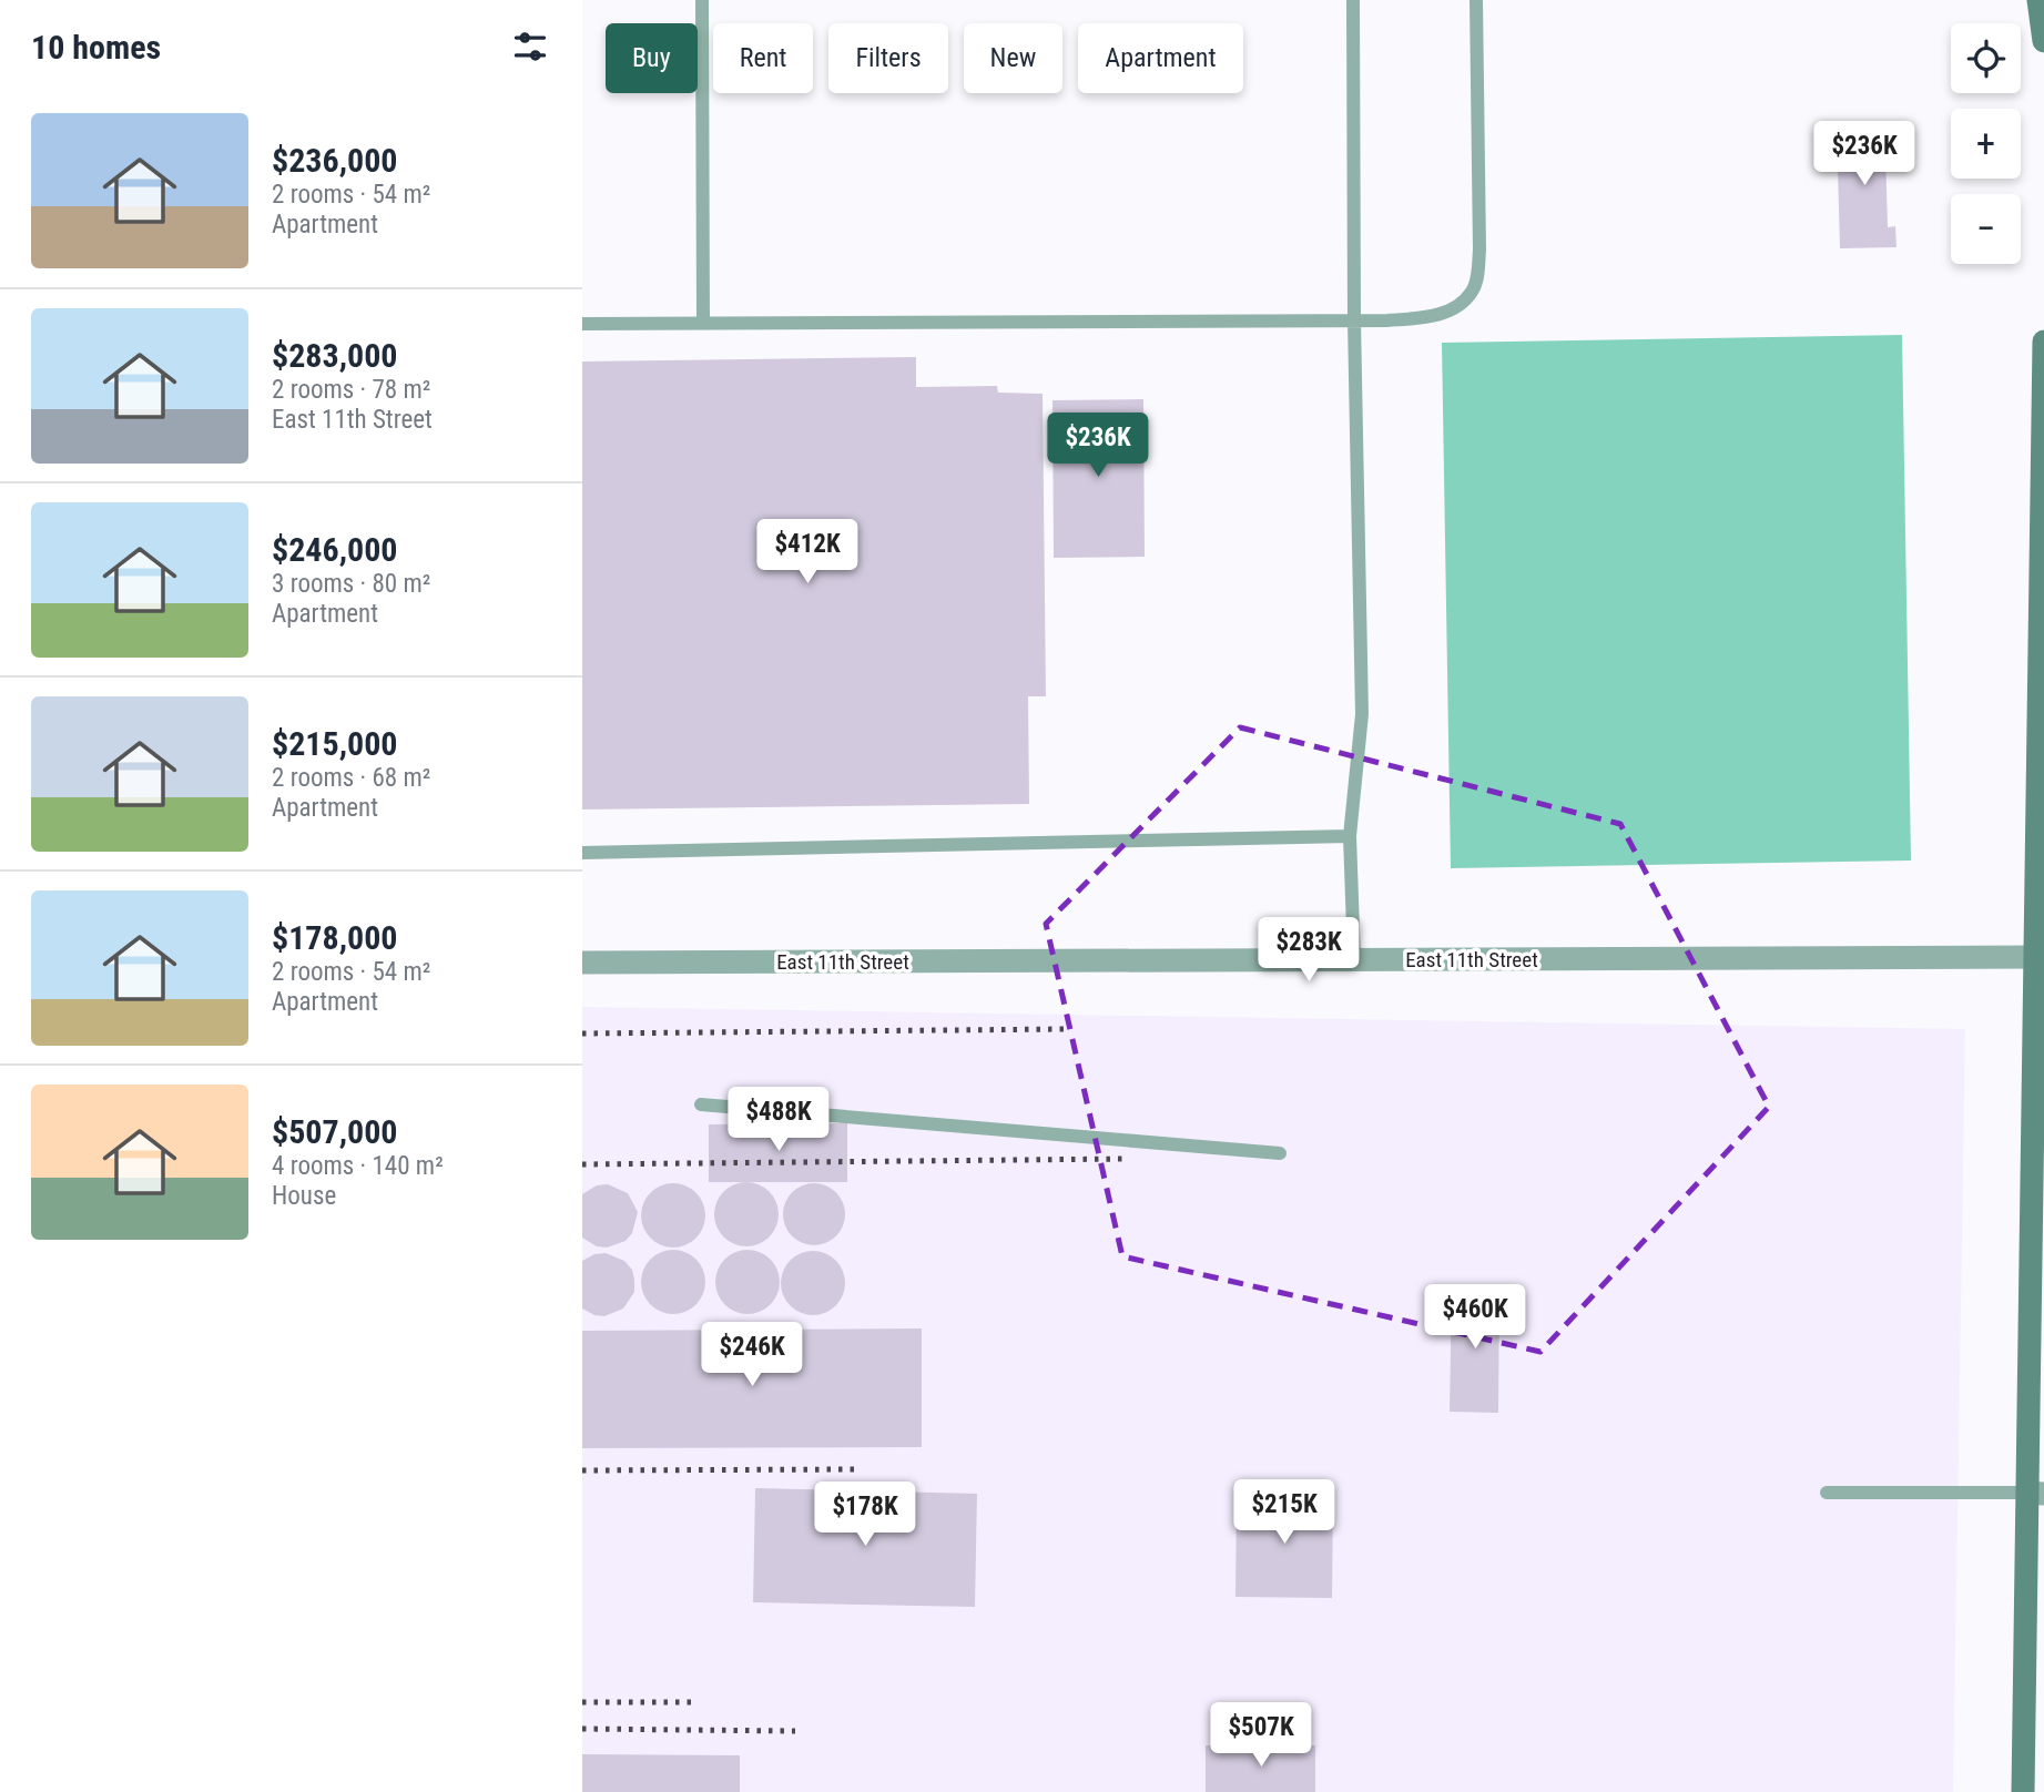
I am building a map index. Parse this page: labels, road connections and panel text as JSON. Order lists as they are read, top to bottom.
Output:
{
  "streets": {
    "street": ["East 11th Street"]
  },
  "page": {
    "heading": "10 homes",
    "map_buttons": ["+", "−"],
    "chip": [
      "Buy",
      "Rent",
      "Filters",
      "New",
      "Apartment"
    ],
    "list": [
      {
        "name": "$236,000",
        "note": "2 rooms · 54 m² · Apartment"
      },
      {
        "name": "$283,000",
        "note": "2 rooms · 78 m² · East 11th Street"
      },
      {
        "name": "$246,000",
        "note": "3 rooms · 80 m² · Apartment"
      },
      {
        "name": "$215,000",
        "note": "2 rooms · 68 m² · Apartment"
      },
      {
        "name": "$178,000",
        "note": "2 rooms · 54 m² · Apartment"
      },
      {
        "name": "$507,000",
        "note": "4 rooms · 140 m² · House"
      }
    ],
    "price": [
      "$236K",
      "$236K",
      "$412K",
      "$283K",
      "$488K",
      "$460K",
      "$246K",
      "$215K",
      "$178K",
      "$507K"
    ]
  }
}
